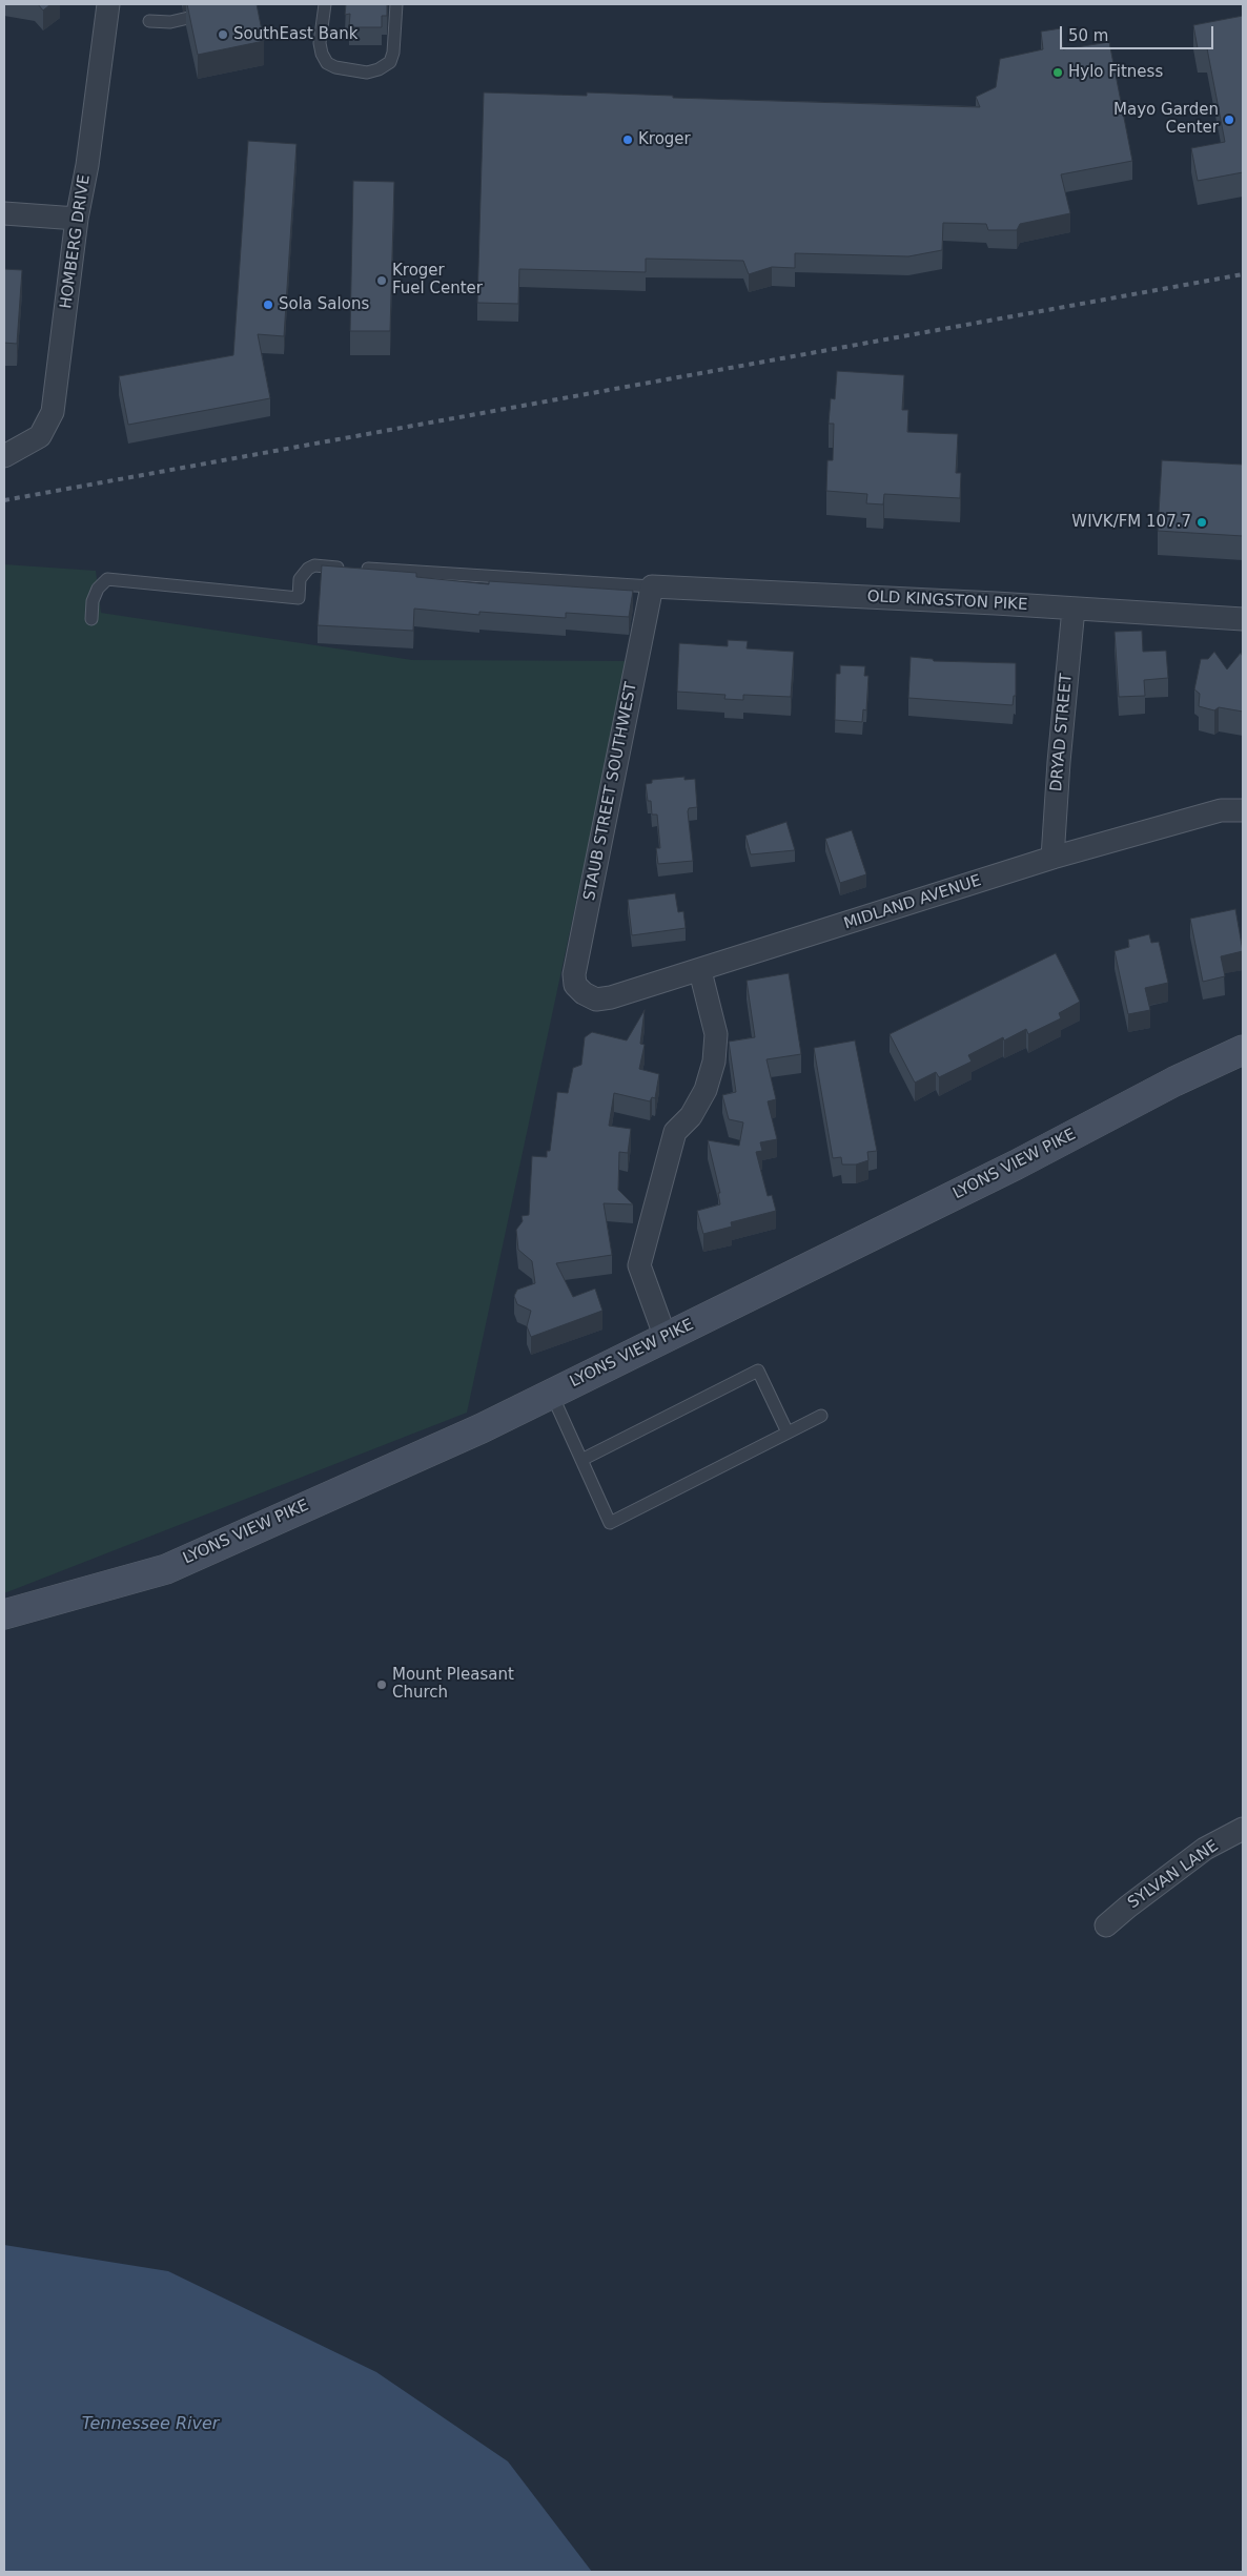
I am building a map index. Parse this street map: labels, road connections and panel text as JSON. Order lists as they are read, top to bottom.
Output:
{
  "streets": {
    "street": [
      "HOMBERG DRIVE",
      "OLD KINGSTON PIKE",
      "DRYAD STREET",
      "STAUB STREET SOUTHWEST",
      "MIDLAND AVENUE",
      "LYONS VIEW PIKE",
      "SYLVAN LANE"
    ]
  },
  "crossings": [
    ["OLD KINGSTON PIKE", "DRYAD STREET"],
    ["OLD KINGSTON PIKE", "STAUB STREET SOUTHWEST"],
    ["DRYAD STREET", "MIDLAND AVENUE"],
    ["STAUB STREET SOUTHWEST", "MIDLAND AVENUE"]
  ],
  "water": ["Tennessee River"],
  "places": [
    "SouthEast Bank",
    "Hylo Fitness",
    "Mayo Garden Center",
    "Kroger",
    "Kroger Fuel Center",
    "Sola Salons",
    "WIVK/FM 107.7",
    "Mount Pleasant Church"
  ],
  "scale_bar": "50 m"
}
